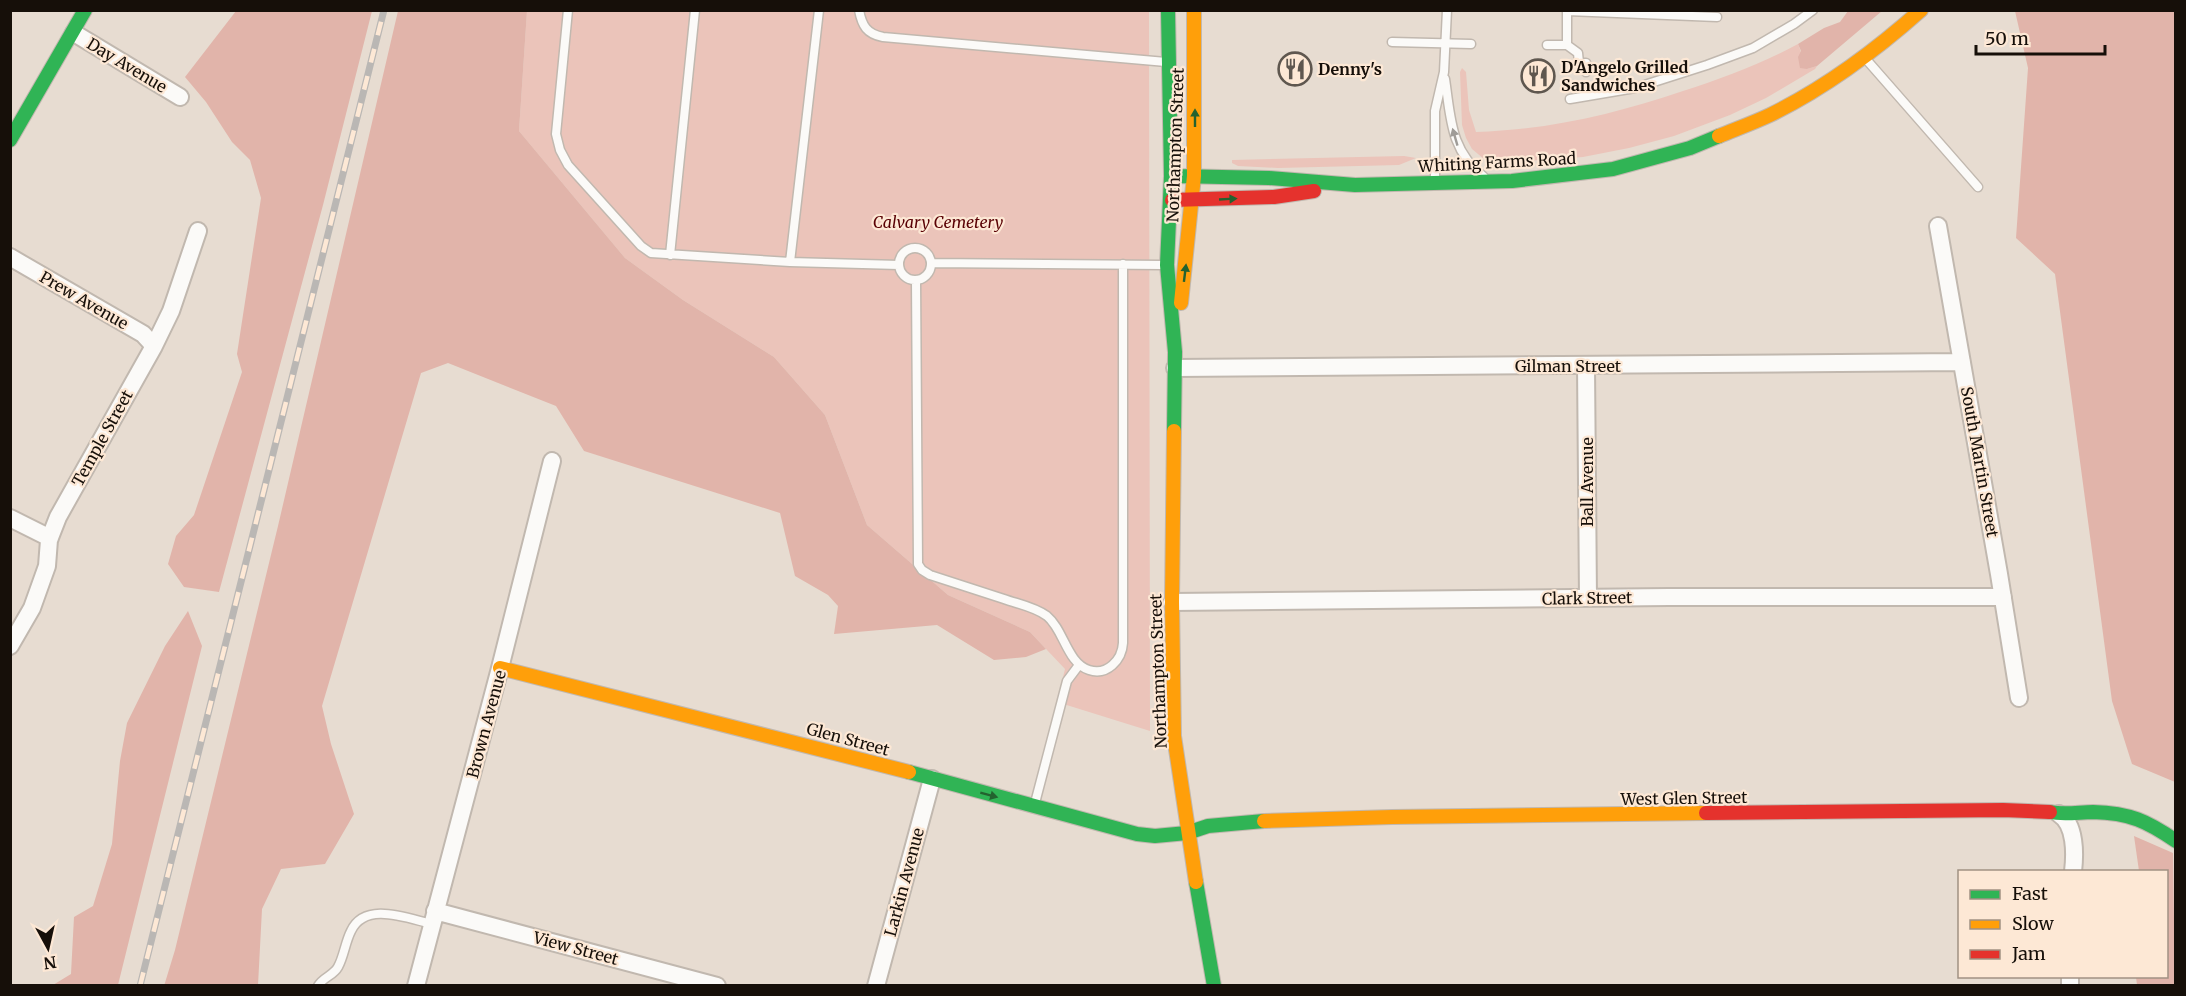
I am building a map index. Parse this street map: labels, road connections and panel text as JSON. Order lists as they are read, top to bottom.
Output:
{
  "streets": {
    "main road": [
      "Northampton Street",
      "Whiting Farms Road",
      "Glen Street",
      "West Glen Street"
    ],
    "street": [
      "Day Avenue",
      "Prew Avenue",
      "Gilman Street",
      "Temple Street",
      "South Martin Street",
      "Ball Avenue",
      "Clark Street",
      "Brown Avenue",
      "Larkin Avenue",
      "View Street"
    ]
  },
  "crossings": [
    ["Northampton Street", "Whiting Farms Road"],
    ["Northampton Street", "Gilman Street"],
    ["Northampton Street", "Clark Street"],
    ["Northampton Street", "Glen Street"],
    ["Northampton Street", "West Glen Street"],
    ["Prew Avenue", "Temple Street"],
    ["Gilman Street", "South Martin Street"],
    ["Gilman Street", "Ball Avenue"],
    ["South Martin Street", "Clark Street"],
    ["Ball Avenue", "Clark Street"],
    ["Brown Avenue", "Glen Street"],
    ["Brown Avenue", "View Street"],
    ["Glen Street", "West Glen Street"],
    ["Glen Street", "Larkin Avenue"]
  ],
  "parks": ["Calvary Cemetery"],
  "places": {
    "restaurant": ["Denny's", "D'Angelo Grilled Sandwiches"]
  },
  "legend": ["Fast", "Slow", "Jam"],
  "scale_bar": "50 m",
  "north": "bottom"
}
